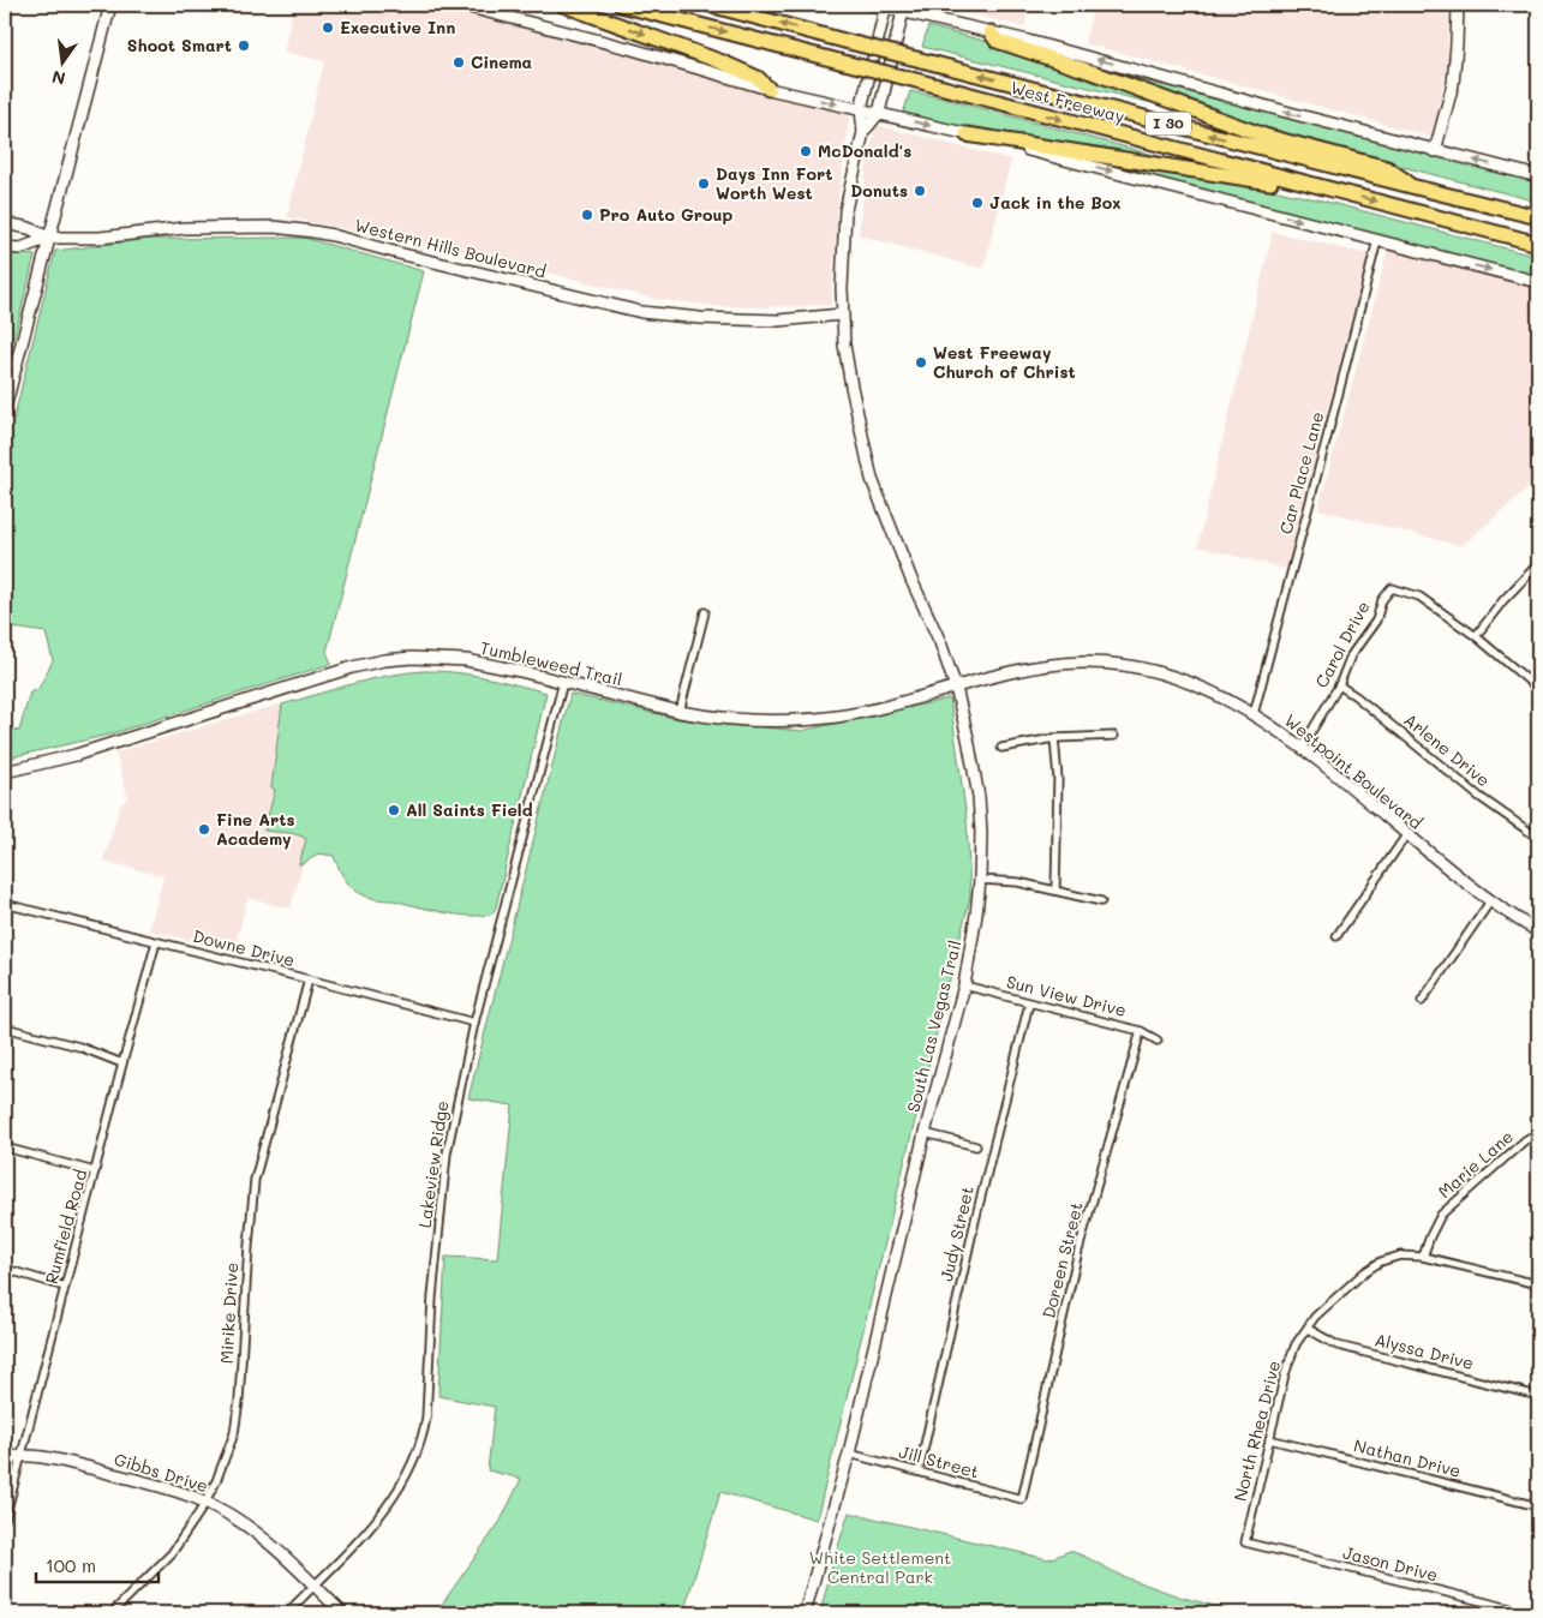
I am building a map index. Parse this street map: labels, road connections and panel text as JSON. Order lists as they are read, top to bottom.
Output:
{
  "streets": {
    "highway": ["West Freeway", "I 30"],
    "main road": [
      "Western Hills Boulevard",
      "Tumbleweed Trail",
      "Westpoint Boulevard",
      "South Las Vegas Trail",
      "Gibbs Drive"
    ],
    "street": [
      "Car Place Lane",
      "Carol Drive",
      "Arlene Drive",
      "Downe Drive",
      "Sun View Drive",
      "Lakeview Ridge",
      "Marie Lane",
      "Rumfield Road",
      "Judy Street",
      "Doreen Street",
      "Mirike Drive",
      "Alyssa Drive",
      "North Rhea Drive",
      "Nathan Drive",
      "Jill Street",
      "Jason Drive"
    ]
  },
  "crossings": [
    ["Western Hills Boulevard", "South Las Vegas Trail"],
    ["Car Place Lane", "Westpoint Boulevard"],
    ["Carol Drive", "Arlene Drive"],
    ["Carol Drive", "Westpoint Boulevard"],
    ["Tumbleweed Trail", "Westpoint Boulevard"],
    ["Tumbleweed Trail", "South Las Vegas Trail"],
    ["Tumbleweed Trail", "Lakeview Ridge"],
    ["Westpoint Boulevard", "South Las Vegas Trail"],
    ["Downe Drive", "Lakeview Ridge"],
    ["Downe Drive", "Rumfield Road"],
    ["Downe Drive", "Mirike Drive"],
    ["Sun View Drive", "South Las Vegas Trail"],
    ["Sun View Drive", "Judy Street"],
    ["Sun View Drive", "Doreen Street"],
    ["South Las Vegas Trail", "Jill Street"],
    ["Lakeview Ridge", "Gibbs Drive"],
    ["Marie Lane", "North Rhea Drive"],
    ["Rumfield Road", "Gibbs Drive"],
    ["Judy Street", "Jill Street"],
    ["Doreen Street", "Jill Street"],
    ["Mirike Drive", "Gibbs Drive"],
    ["Alyssa Drive", "North Rhea Drive"],
    ["North Rhea Drive", "Nathan Drive"],
    ["North Rhea Drive", "Jason Drive"]
  ],
  "parks": ["White Settlement Central Park"],
  "places": [
    "Executive Inn",
    "Shoot Smart",
    "Cinema",
    "McDonald's",
    "Days Inn Fort Worth West",
    "Donuts",
    "Jack in the Box",
    "Pro Auto Group",
    "West Freeway Church of Christ",
    "All Saints Field",
    "Fine Arts Academy"
  ],
  "scale_bar": "100 m",
  "north": "bottom"
}
